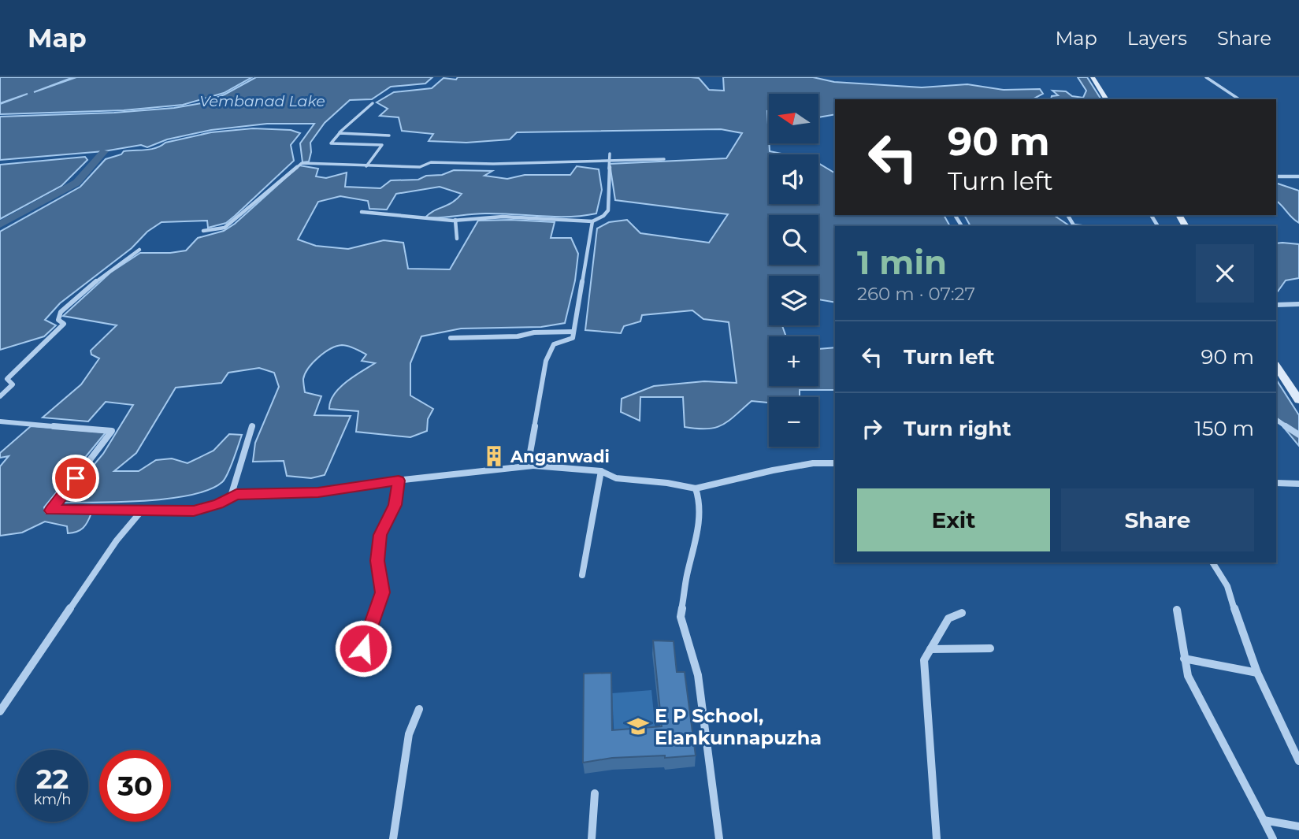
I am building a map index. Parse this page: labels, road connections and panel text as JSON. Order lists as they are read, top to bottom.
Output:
{
  "water": ["Vembanad Lake"],
  "places": {
    "building": ["Anganwadi"],
    "school or university": ["E P School, Elankunnapuzha"]
  },
  "north": "left",
  "page": {
    "header": "Map",
    "nav": ["Map", "Layers", "Share"],
    "map_buttons": ["+", "−"],
    "turn": ["90 m", "Turn left"],
    "heading": ["1 min", "260 m · 07:27"],
    "list": [
      {
        "name": "Turn left",
        "value": "90 m"
      },
      {
        "name": "Turn right",
        "value": "150 m"
      }
    ],
    "buttons": ["Exit", "Share"],
    "speed": "22 km/h",
    "limit": "30"
  }
}
